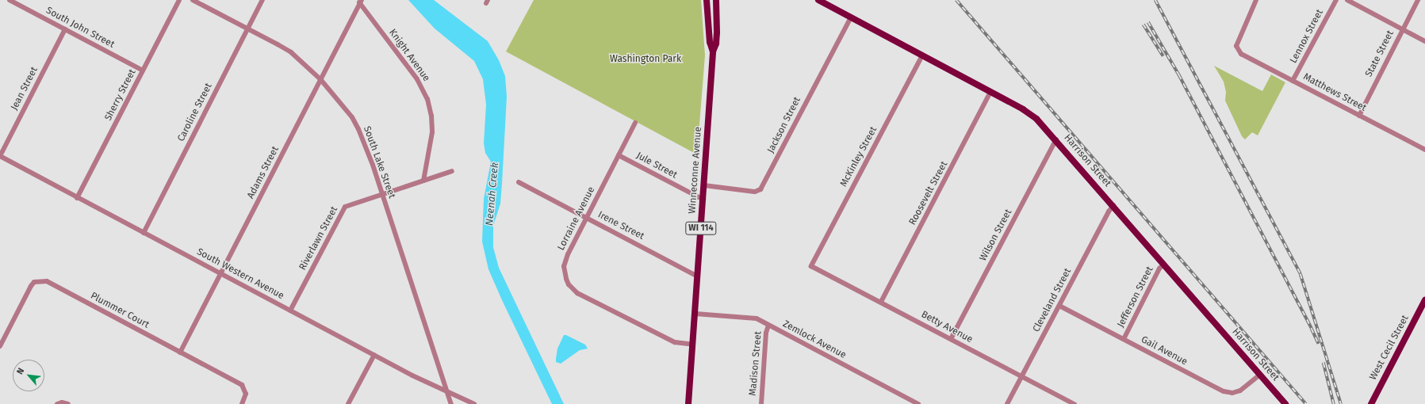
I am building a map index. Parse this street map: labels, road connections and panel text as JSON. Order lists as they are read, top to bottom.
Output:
{
  "streets": {
    "main road": [
      "Harrison Street",
      "Winneconne Avenue",
      "WI 114",
      "West Cecil Street"
    ],
    "street": [
      "South John Street",
      "Lennox Street",
      "State Street",
      "Knight Avenue",
      "Jean Street",
      "Matthews Street",
      "Sherry Street",
      "Caroline Street",
      "Jackson Street",
      "McKinley Street",
      "South Lake Street",
      "Jule Street",
      "Adams Street",
      "Roosevelt Street",
      "Lorraine Avenue",
      "Irene Street",
      "Wilson Street",
      "Riverlawn Street",
      "South Western Avenue",
      "Jefferson Street",
      "Cleveland Street",
      "Plummer Court",
      "Betty Avenue",
      "Zemlock Avenue",
      "Gail Avenue",
      "Madison Street"
    ]
  },
  "crossings": [
    ["South John Street", "Jean Street"],
    ["South John Street", "Sherry Street"],
    ["Lennox Street", "Matthews Street"],
    ["State Street", "Matthews Street"],
    ["Knight Avenue", "Adams Street"],
    ["Knight Avenue", "Riverlawn Street"],
    ["Jean Street", "South Western Avenue"],
    ["Sherry Street", "South Western Avenue"],
    ["Caroline Street", "South Lake Street"],
    ["Caroline Street", "South Western Avenue"],
    ["Jackson Street", "Harrison Street"],
    ["Jackson Street", "Winneconne Avenue"],
    ["McKinley Street", "Harrison Street"],
    ["McKinley Street", "Betty Avenue"],
    ["Harrison Street", "Roosevelt Street"],
    ["Harrison Street", "Wilson Street"],
    ["Harrison Street", "Jefferson Street"],
    ["Harrison Street", "Cleveland Street"],
    ["Harrison Street", "Gail Avenue"],
    ["South Lake Street", "Adams Street"],
    ["South Lake Street", "Riverlawn Street"],
    ["South Lake Street", "South Western Avenue"],
    ["Jule Street", "Winneconne Avenue"],
    ["Jule Street", "Lorraine Avenue"],
    ["Winneconne Avenue", "Lorraine Avenue"],
    ["Winneconne Avenue", "Irene Street"],
    ["Winneconne Avenue", "Zemlock Avenue"],
    ["Adams Street", "South Western Avenue"],
    ["Adams Street", "Plummer Court"],
    ["Roosevelt Street", "Betty Avenue"],
    ["Lorraine Avenue", "Irene Street"],
    ["Wilson Street", "Betty Avenue"],
    ["Riverlawn Street", "South Western Avenue"],
    ["Jefferson Street", "Gail Avenue"],
    ["Cleveland Street", "Betty Avenue"],
    ["Cleveland Street", "Gail Avenue"],
    ["Zemlock Avenue", "Madison Street"]
  ],
  "water": ["Neenah Creek"],
  "parks": ["Washington Park"],
  "north": "top left"
}
